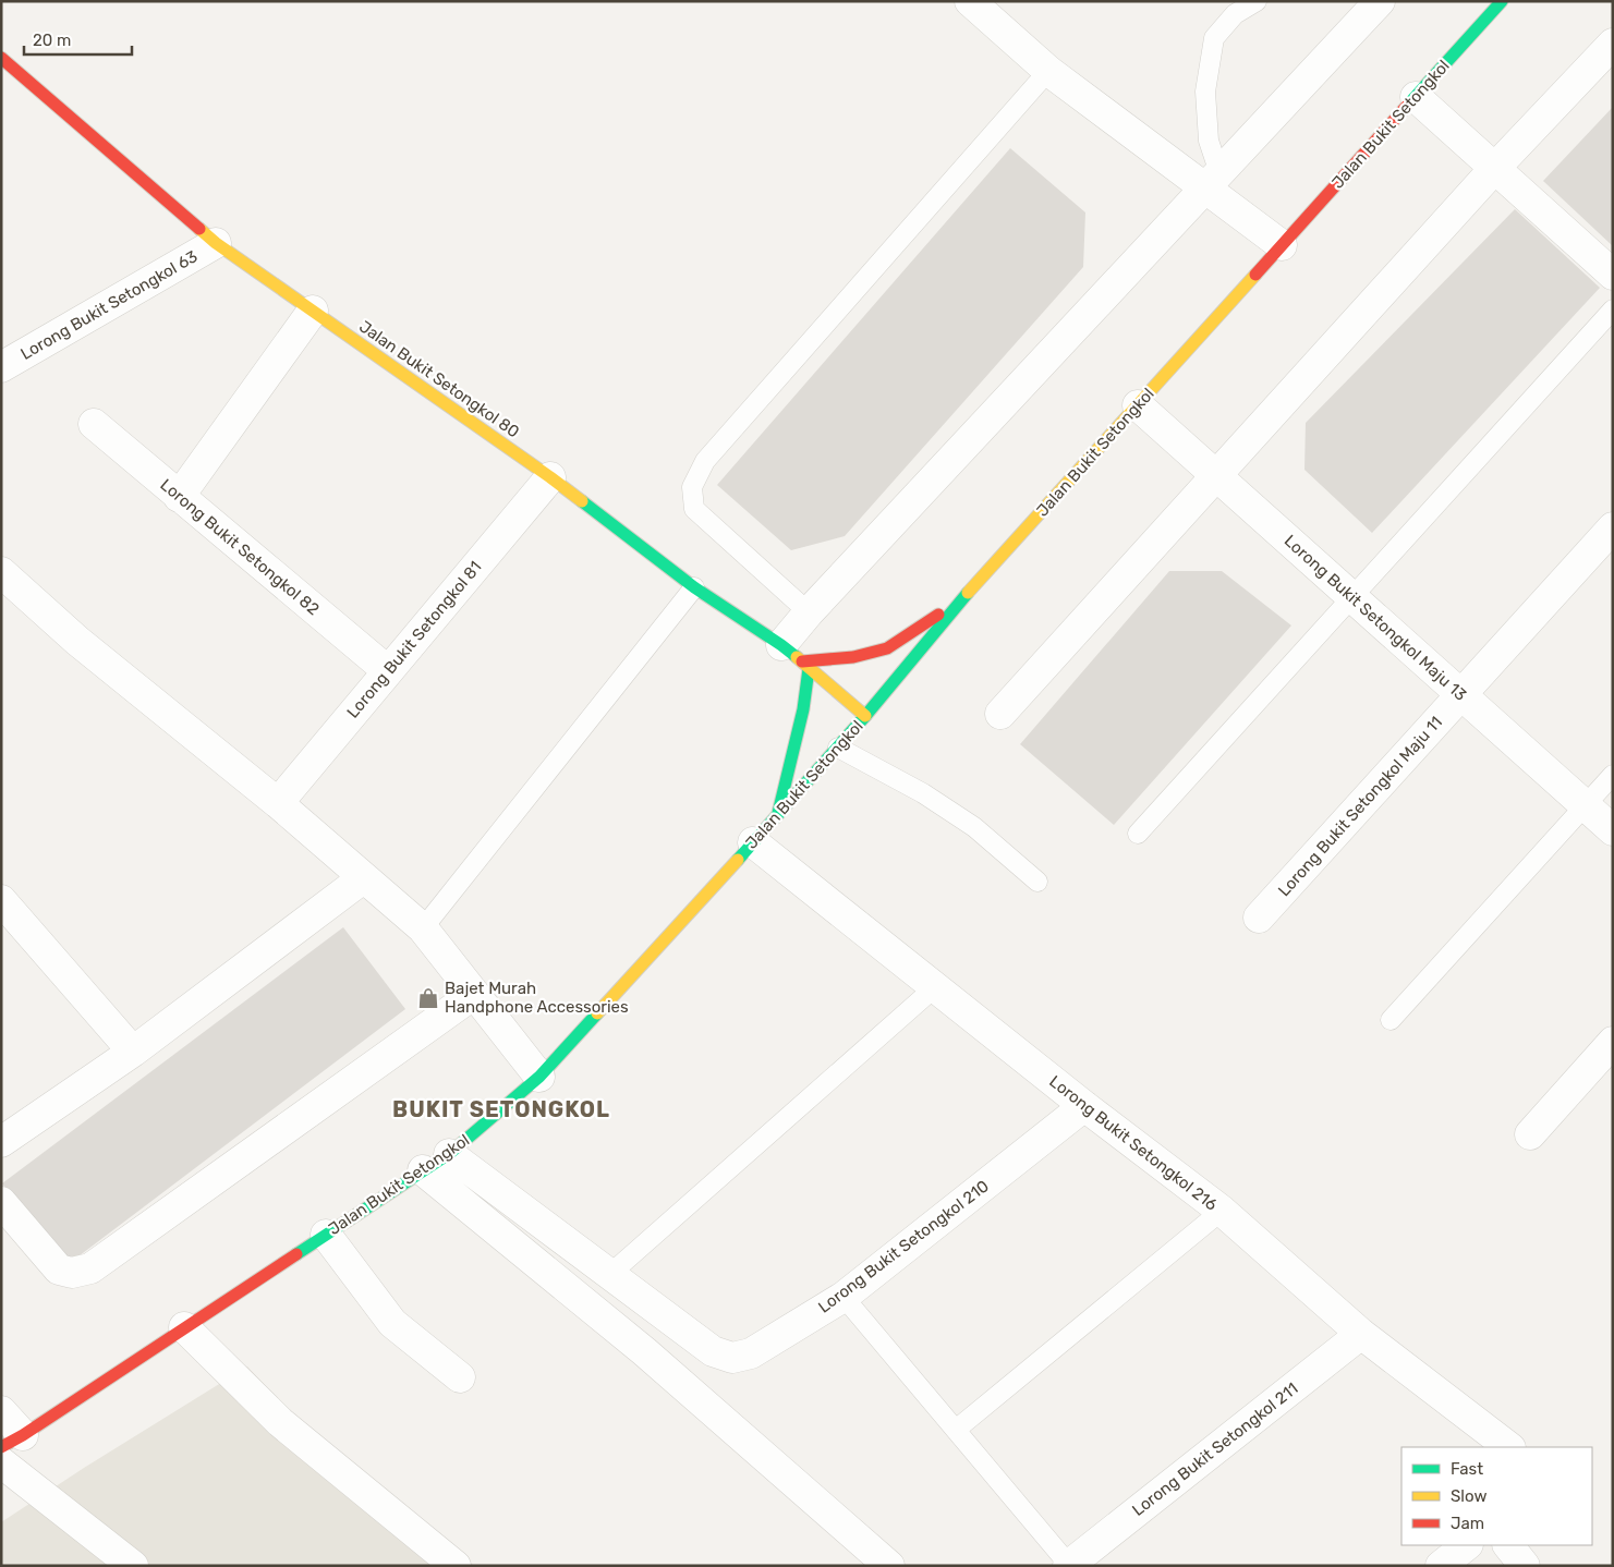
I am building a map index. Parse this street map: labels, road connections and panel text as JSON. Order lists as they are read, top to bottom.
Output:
{
  "streets": {
    "street": [
      "Jalan Bukit Setongkol",
      "Lorong Bukit Setongkol 63",
      "Jalan Bukit Setongkol 80",
      "Lorong Bukit Setongkol 82",
      "Lorong Bukit Setongkol Maju 13",
      "Lorong Bukit Setongkol 81",
      "Lorong Bukit Setongkol Maju 11",
      "Lorong Bukit Setongkol 216",
      "Lorong Bukit Setongkol 210",
      "Lorong Bukit Setongkol 211"
    ]
  },
  "crossings": [
    ["Jalan Bukit Setongkol", "Jalan Bukit Setongkol 80"],
    ["Jalan Bukit Setongkol", "Lorong Bukit Setongkol Maju 13"],
    ["Jalan Bukit Setongkol", "Lorong Bukit Setongkol 216"],
    ["Jalan Bukit Setongkol", "Lorong Bukit Setongkol 210"],
    ["Lorong Bukit Setongkol 63", "Jalan Bukit Setongkol 80"],
    ["Jalan Bukit Setongkol 80", "Lorong Bukit Setongkol 81"],
    ["Lorong Bukit Setongkol 82", "Lorong Bukit Setongkol 81"],
    ["Lorong Bukit Setongkol Maju 13", "Lorong Bukit Setongkol Maju 11"],
    ["Lorong Bukit Setongkol 216", "Lorong Bukit Setongkol 210"],
    ["Lorong Bukit Setongkol 216", "Lorong Bukit Setongkol 211"]
  ],
  "districts": ["BUKIT SETONGKOL"],
  "places": {
    "shop": ["Bajet Murah Handphone Accessories"]
  },
  "legend": ["Fast", "Slow", "Jam"],
  "scale_bar": "20 m"
}
